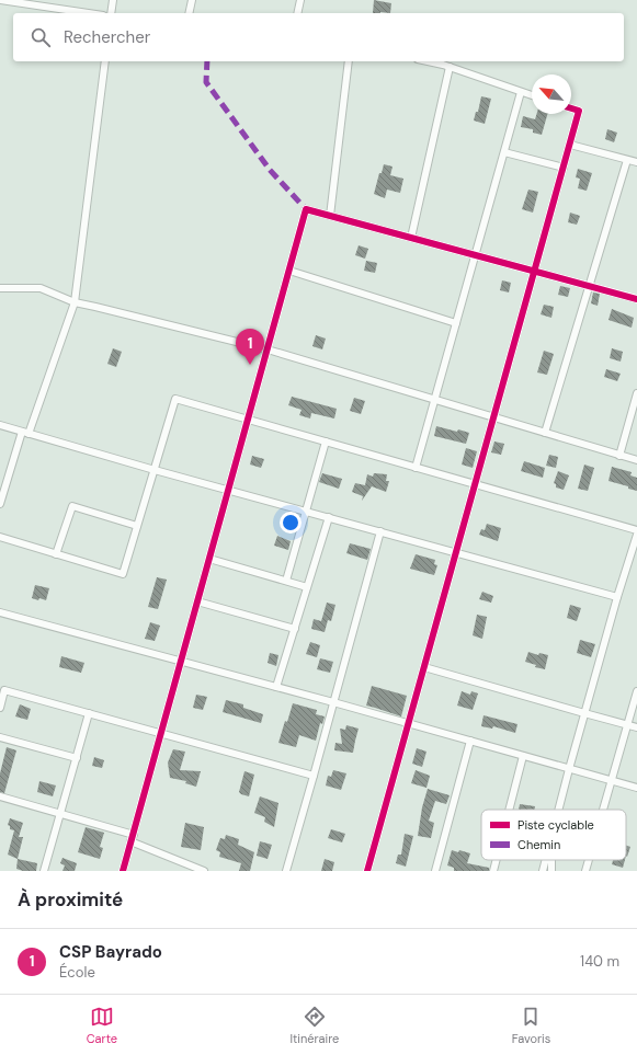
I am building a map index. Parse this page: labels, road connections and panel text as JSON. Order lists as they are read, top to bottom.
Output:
{
  "legend": ["Piste cyclable", "Chemin"],
  "north": "top left",
  "page": {
    "search": "Rechercher",
    "pins": "1",
    "heading": "À proximité",
    "list": [
      {
        "mark": "1",
        "name": "CSP Bayrado",
        "note": "École",
        "value": "140 m"
      }
    ],
    "nav": ["Carte", "Itinéraire", "Favoris"]
  }
}
